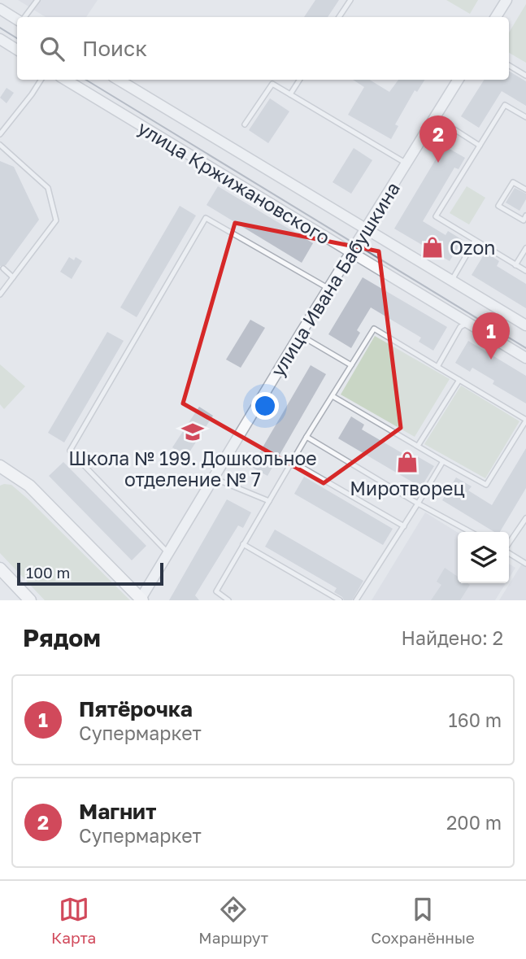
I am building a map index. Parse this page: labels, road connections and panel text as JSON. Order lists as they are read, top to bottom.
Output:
{
  "streets": {
    "street": ["улица Кржижановского", "улица Ивана Бабушкина"]
  },
  "crossings": [
    ["улица Кржижановского", "улица Ивана Бабушкина"]
  ],
  "places": {
    "shop": ["Ozon", "Миротворец"],
    "school or university": ["Школа № 199. Дошкольное отделение № 7"]
  },
  "scale_bar": "100 m",
  "page": {
    "search": "Поиск",
    "pins": ["2", "1"],
    "scale": "100 m",
    "heading": ["Рядом", "Найдено: 2"],
    "list": [
      {
        "mark": "1",
        "name": "Пятёрочка",
        "note": "Супермаркет",
        "value": "160 m"
      },
      {
        "mark": "2",
        "name": "Магнит",
        "note": "Супермаркет",
        "value": "200 m"
      }
    ],
    "nav": ["Карта", "Маршрут", "Сохранённые"]
  }
}
